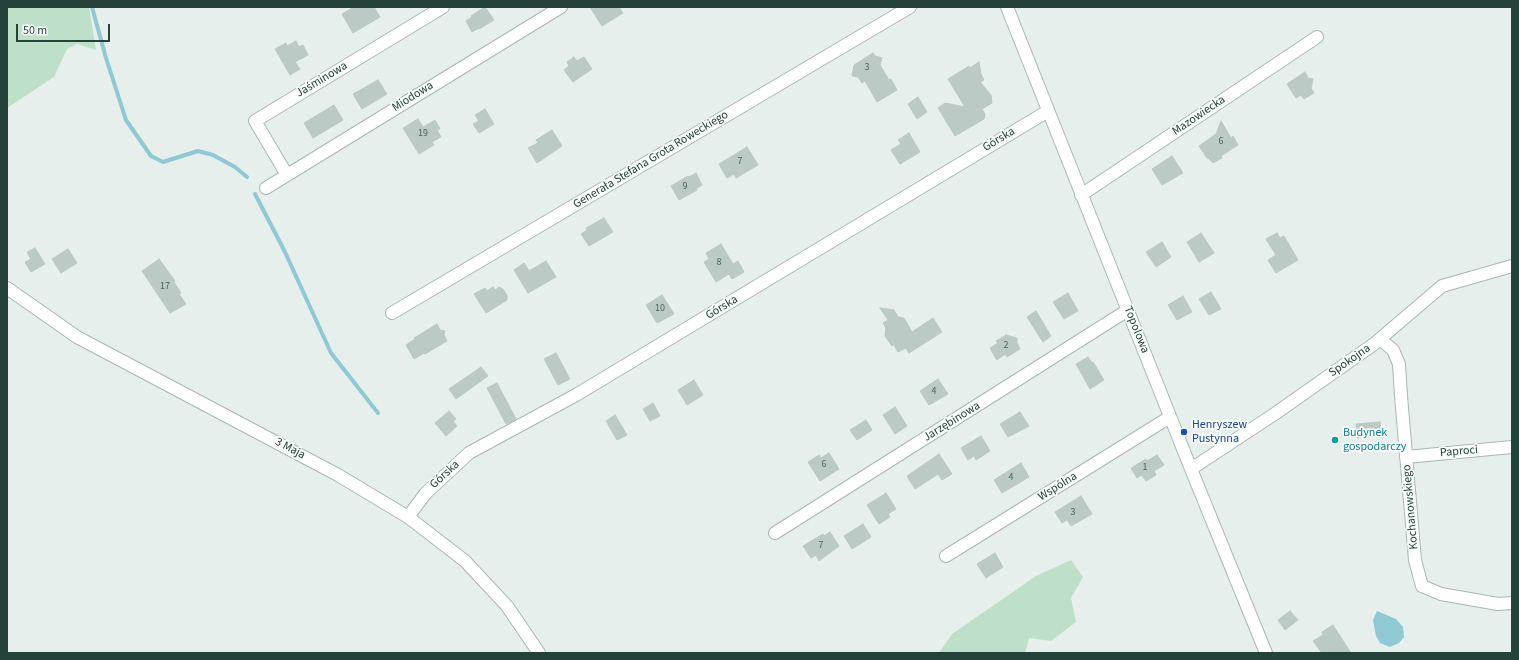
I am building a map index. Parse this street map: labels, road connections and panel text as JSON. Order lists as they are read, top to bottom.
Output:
{
  "streets": {
    "street": [
      "Jaśminowa",
      "Miodowa",
      "Mazowiecka",
      "Górska",
      "Generała Stefana Grota Roweckiego",
      "Topolowa",
      "Spokojna",
      "Jarzębinowa",
      "3 Maja",
      "Paproci",
      "Wspólna",
      "Kochanowskiego"
    ]
  },
  "crossings": [
    ["Jaśminowa", "Miodowa"],
    ["Mazowiecka", "Topolowa"],
    ["Górska", "Topolowa"],
    ["Górska", "3 Maja"],
    ["Topolowa", "Spokojna"],
    ["Topolowa", "Jarzębinowa"],
    ["Topolowa", "Wspólna"],
    ["Spokojna", "Kochanowskiego"],
    ["Paproci", "Kochanowskiego"]
  ],
  "places": ["Henryszew Pustynna", "Budynek gospodarczy"],
  "house_numbers": [
    "3",
    "19",
    "6",
    "7",
    "9",
    "8",
    "17",
    "10",
    "2",
    "4",
    "6",
    "1",
    "4",
    "3",
    "7"
  ],
  "scale_bar": "50 m"
}
